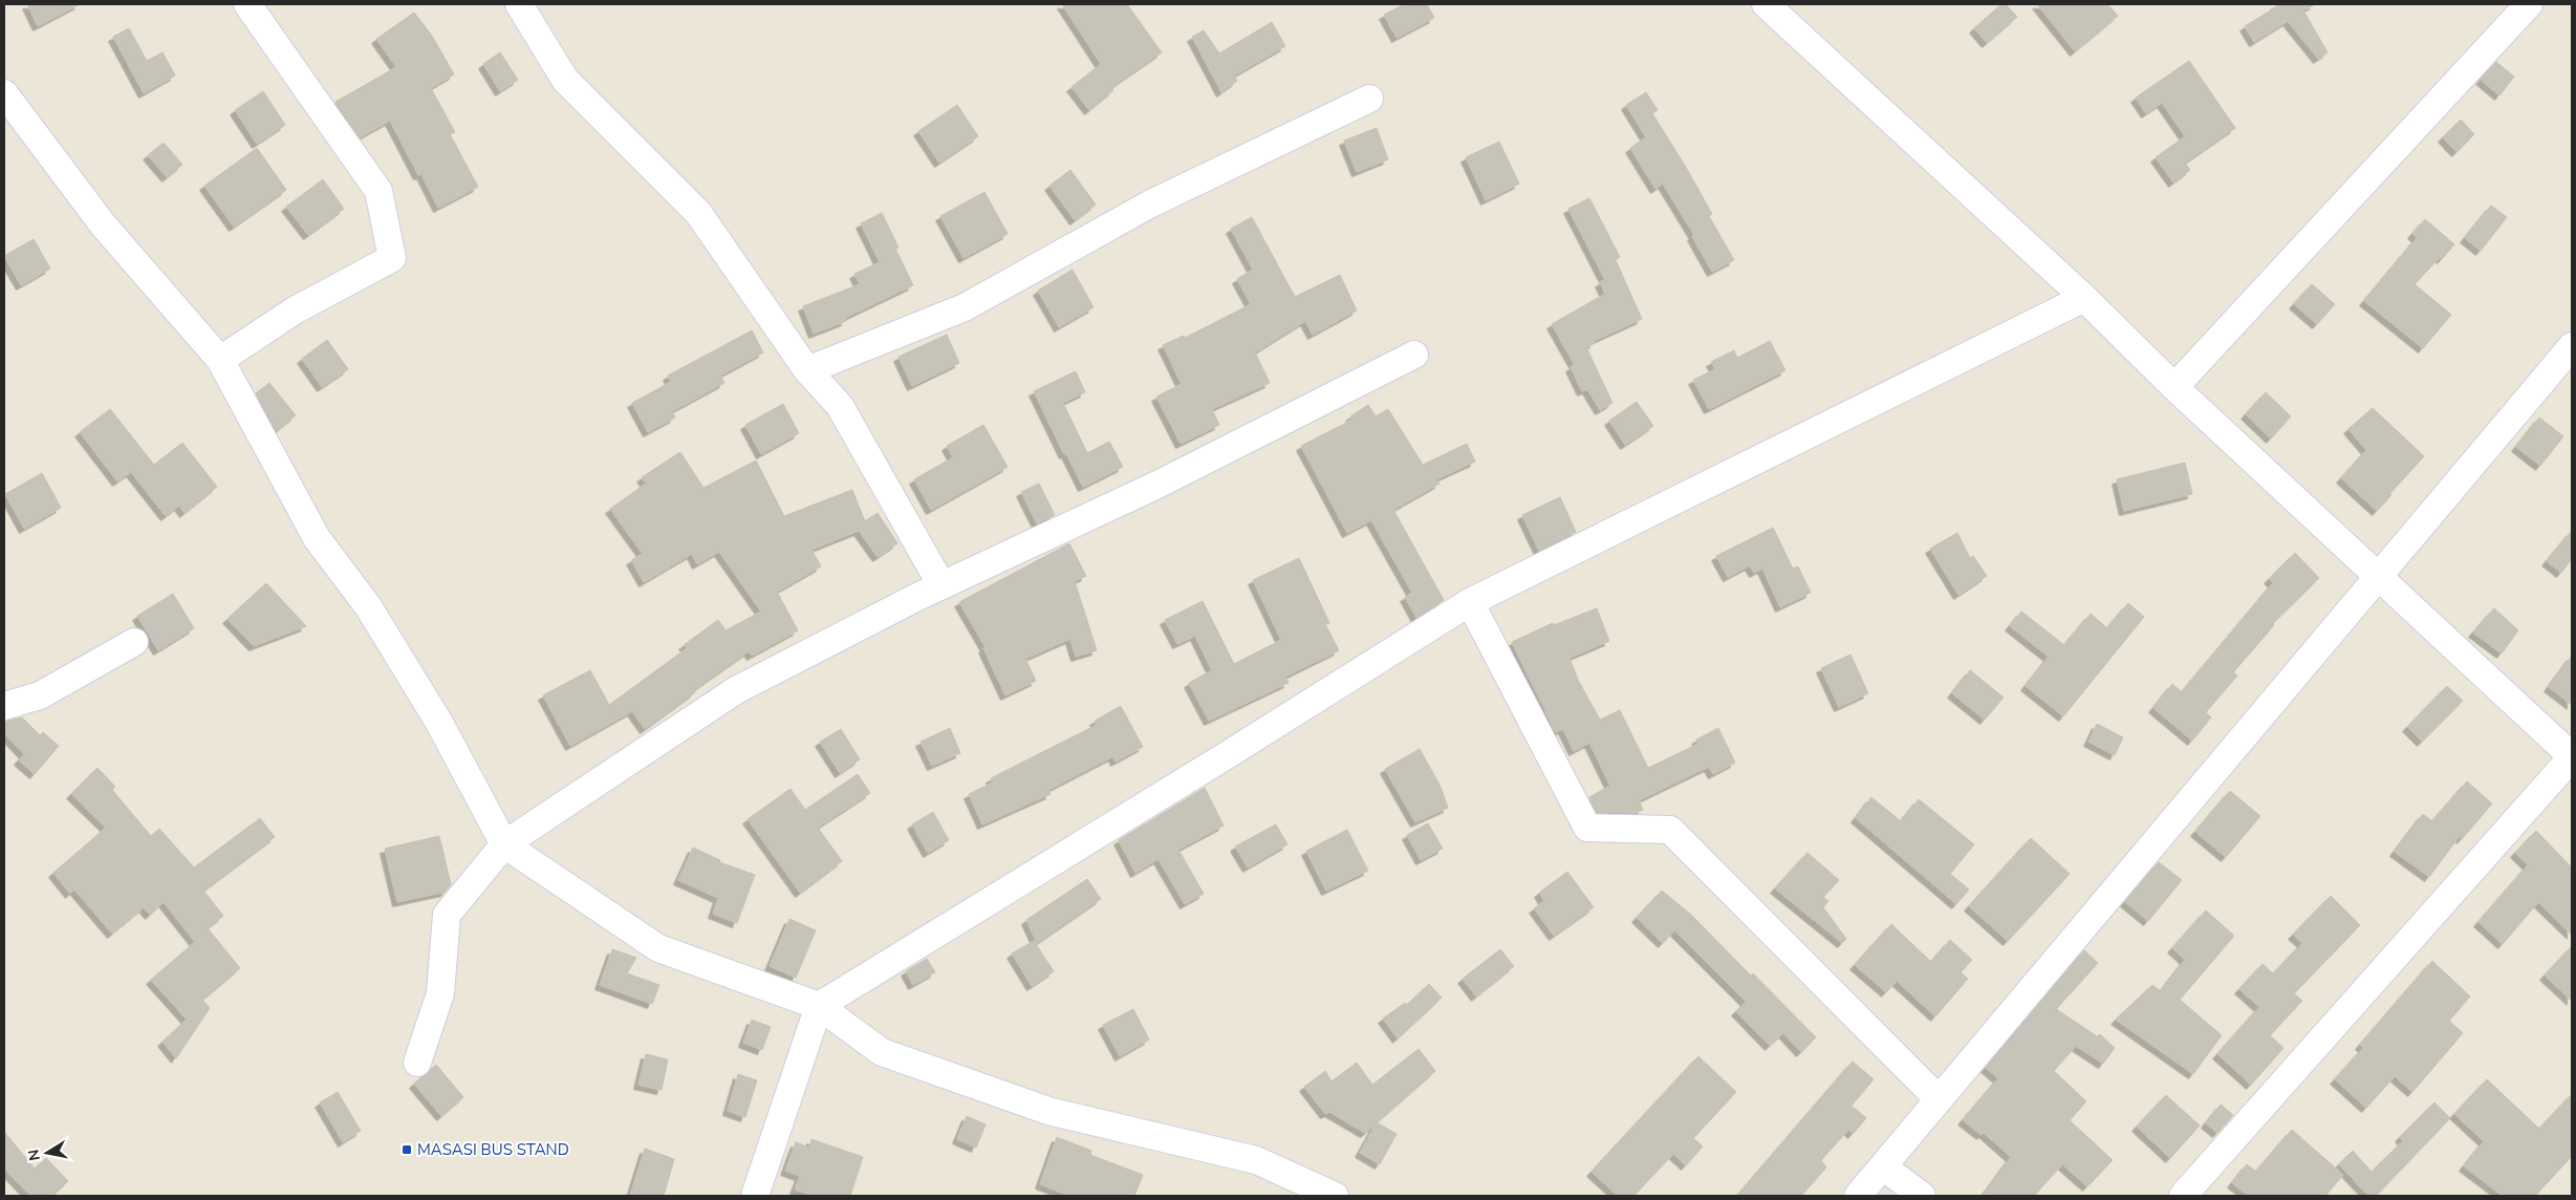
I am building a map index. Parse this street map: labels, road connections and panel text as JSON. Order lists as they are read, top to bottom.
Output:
{
  "places": {
    "transit": ["MASASI BUS STAND"]
  },
  "north": "left"
}
